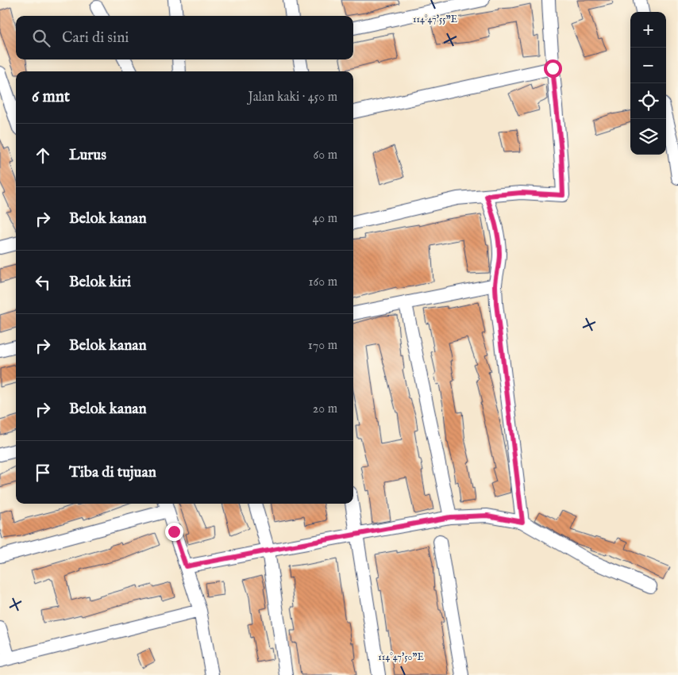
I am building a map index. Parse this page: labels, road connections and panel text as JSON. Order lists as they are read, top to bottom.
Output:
{
  "page": {
    "map_buttons": ["+", "−"],
    "search": "Cari di sini",
    "heading": ["6 mnt", "Jalan kaki · 450 m"],
    "list": [
      ["Lurus", "60 m"],
      ["Belok kanan", "40 m"],
      ["Belok kiri", "160 m"],
      ["Belok kanan", "170 m"],
      ["Belok kanan", "20 m"],
      "Tiba di tujuan"
    ]
  },
  "coordinates": ["114°47'55\"E", "114°47'50\"E"]
}
